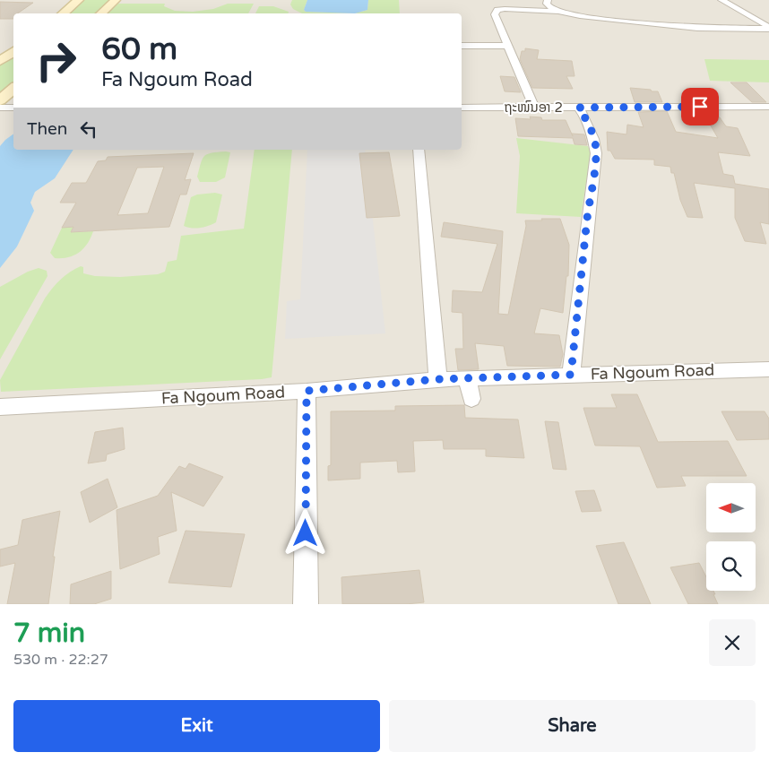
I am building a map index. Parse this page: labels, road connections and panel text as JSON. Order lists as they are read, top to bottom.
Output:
{
  "streets": {
    "street": ["ຖະໜົນອາ 2", "Fa Ngoum Road"]
  },
  "north": "left",
  "page": {
    "turn": ["60 m", "Fa Ngoum Road"],
    "then": "Then",
    "heading": ["7 min", "530 m · 22:27"],
    "buttons": ["Exit", "Share"]
  }
}
